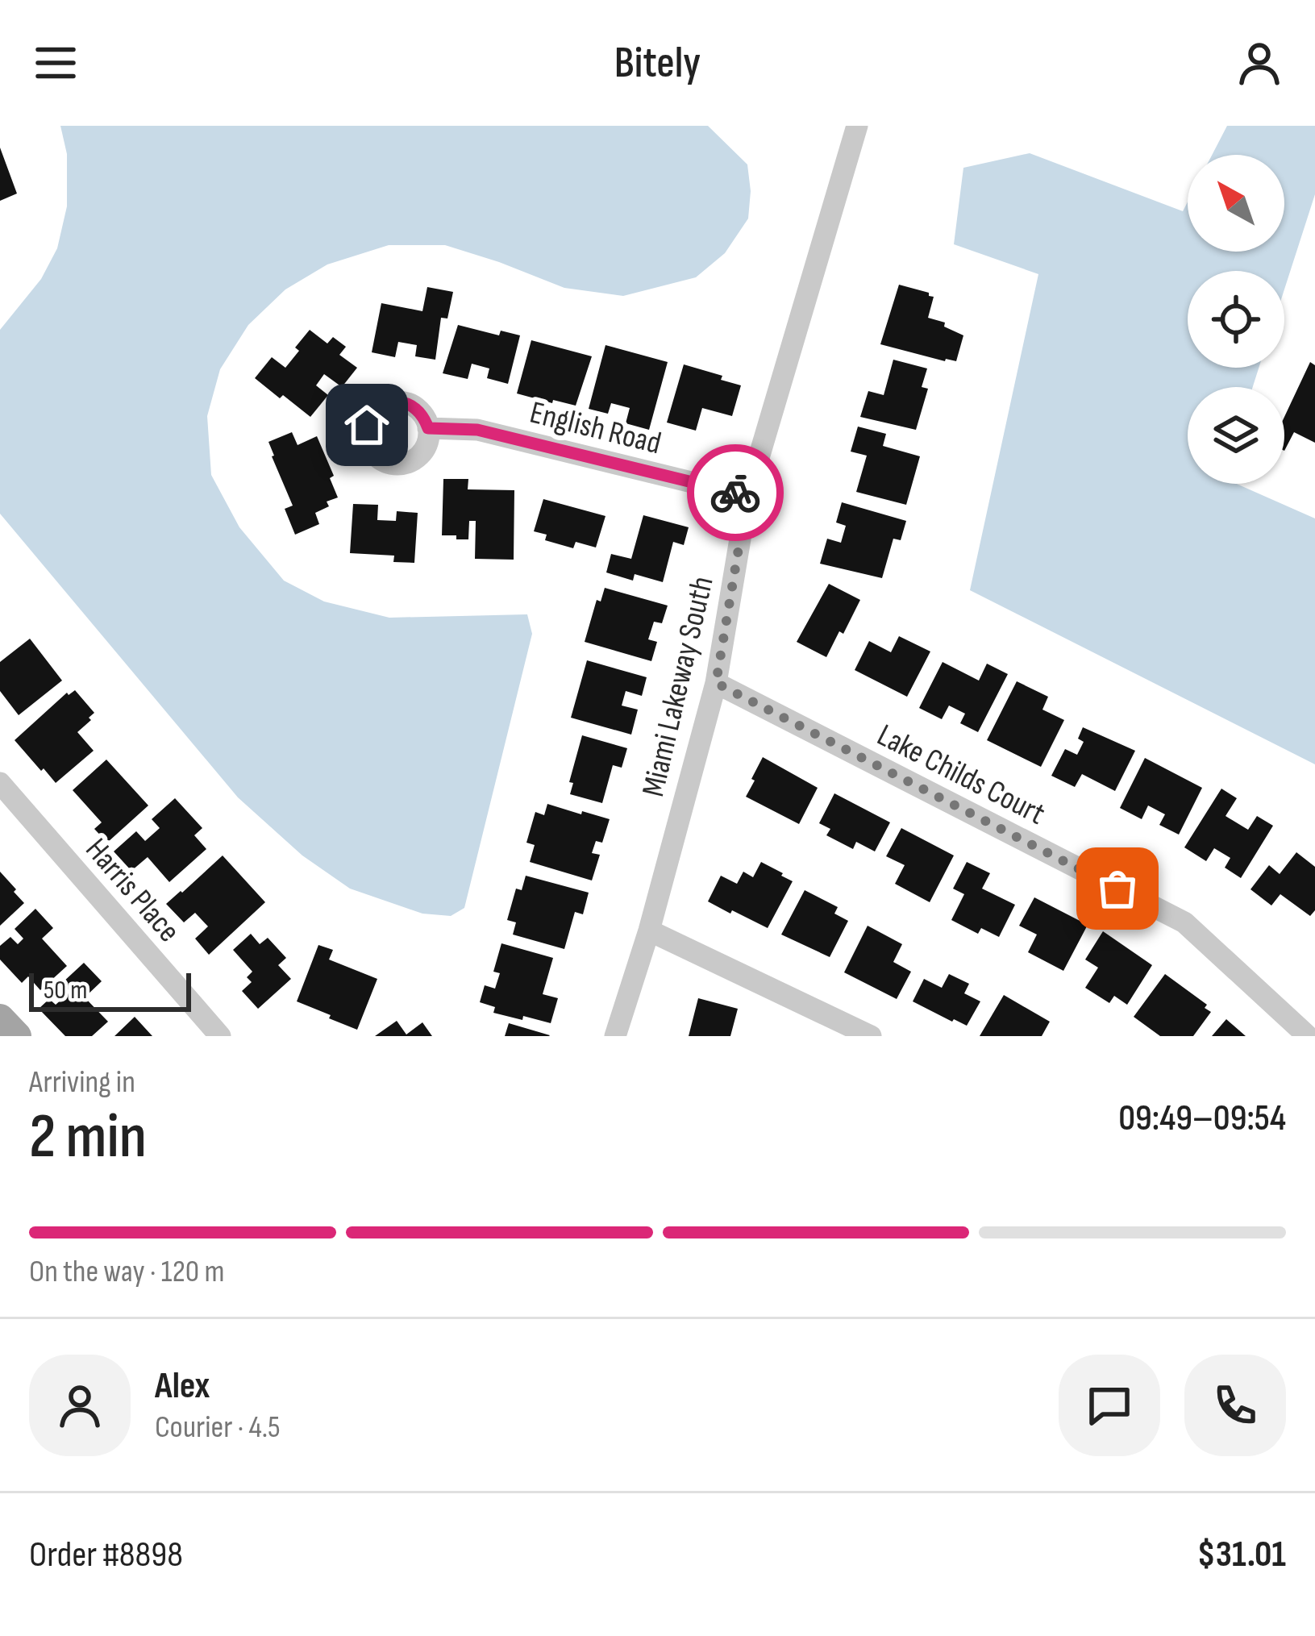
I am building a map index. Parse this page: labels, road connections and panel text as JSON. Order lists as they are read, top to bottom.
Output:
{
  "streets": {
    "street": [
      "English Road",
      "Miami Lakeway South",
      "Lake Childs Court",
      "Harris Place"
    ]
  },
  "crossings": [
    ["English Road", "Miami Lakeway South"],
    ["Miami Lakeway South", "Lake Childs Court"]
  ],
  "scale_bar": "50 m",
  "north": "top left",
  "page": {
    "header": "Bitely",
    "scale": "50 m",
    "heading": ["2 min", "Arriving in", "09:49–09:54"],
    "panel": [
      "Alex",
      "Courier · 4.5",
      "Order #8898",
      "$31.01"
    ],
    "bar": "On the way · 120 m"
  }
}
